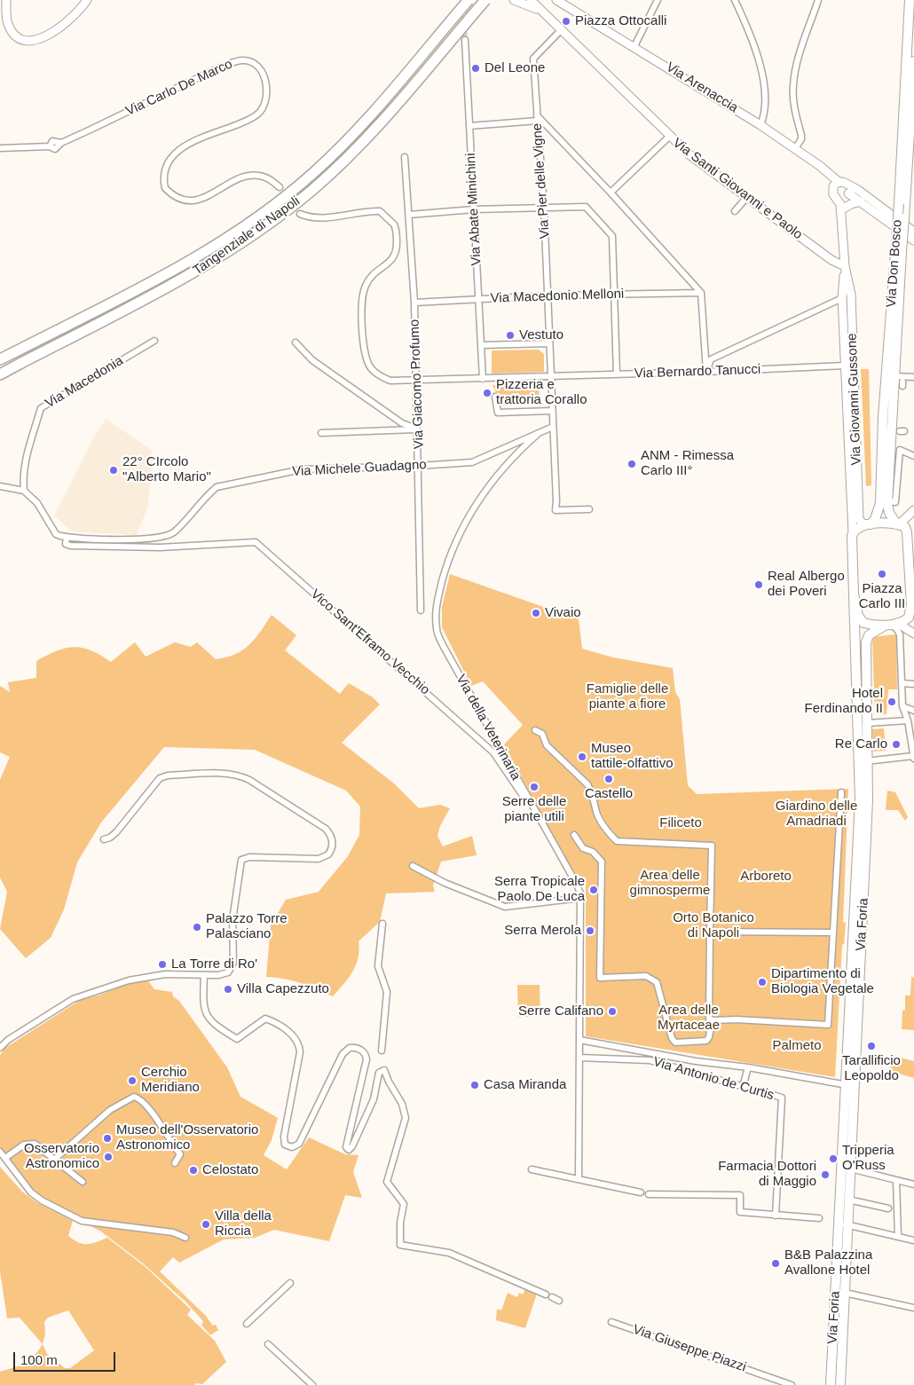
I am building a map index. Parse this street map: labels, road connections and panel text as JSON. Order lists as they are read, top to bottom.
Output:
{
  "streets": {
    "highway": ["Tangenziale di Napoli"],
    "main road": [
      "Via Arenaccia",
      "Via Santi Giovanni e Paolo",
      "Via Don Bosco",
      "Via Giovanni Gussone",
      "Via Foria"
    ],
    "street": [
      "Via Carlo De Marco",
      "Via Pier delle Vigne",
      "Via Abate Minichini",
      "Via Macedonio Melloni",
      "Via Bernardo Tanucci",
      "Via Macedonia",
      "Via Giacomo Profumo",
      "Via Michele Guadagno",
      "Vico Sant'Eframo Vecchio",
      "Via della Veterinaria",
      "Via Antonio de Curtis",
      "Via Giuseppe Piazzi"
    ]
  },
  "crossings": [
    ["Via Arenaccia", "Via Giovanni Gussone"],
    ["Via Pier delle Vigne", "Via Santi Giovanni e Paolo"],
    ["Via Pier delle Vigne", "Via Macedonio Melloni"],
    ["Via Pier delle Vigne", "Via Bernardo Tanucci"],
    ["Via Santi Giovanni e Paolo", "Via Giovanni Gussone"],
    ["Via Abate Minichini", "Via Macedonio Melloni"],
    ["Via Don Bosco", "Via Giovanni Gussone"],
    ["Via Macedonio Melloni", "Via Giacomo Profumo"],
    ["Via Bernardo Tanucci", "Via Giovanni Gussone"],
    ["Via Giacomo Profumo", "Via Michele Guadagno"],
    ["Via Michele Guadagno", "Vico Sant'Eframo Vecchio"],
    ["Via Michele Guadagno", "Via della Veterinaria"],
    ["Vico Sant'Eframo Vecchio", "Via della Veterinaria"],
    ["Via della Veterinaria", "Via Antonio de Curtis"]
  ],
  "parks": [
    "Famiglie delle piante a fiore",
    "Giardino delle Amadriadi",
    "Filiceto",
    "Area delle gimnosperme",
    "Arboreto",
    "Orto Botanico di Napoli",
    "Area delle Myrtaceae",
    "Palmeto"
  ],
  "places": [
    "Piazza Ottocalli",
    "Del Leone",
    "Vestuto",
    "Pizzeria e trattoria Corallo",
    "ANM - Rimessa Carlo III°",
    "22° CIrcolo \"Alberto Mario\"",
    "Piazza Carlo III",
    "Real Albergo dei Poveri",
    "Vivaio",
    "Hotel Ferdinando II",
    "Re Carlo",
    "Museo tattile-olfattivo",
    "Castello",
    "Serre delle piante utili",
    "Serra Tropicale Paolo De Luca",
    "Palazzo Torre Palasciano",
    "Serra Merola",
    "La Torre di Ro'",
    "Dipartimento di Biologia Vegetale",
    "Villa Capezzuto",
    "Serre Califano",
    "Tarallificio Leopoldo",
    "Cerchio Meridiano",
    "Casa Miranda",
    "Museo dell'Osservatorio Astronomico",
    "Osservatorio Astronomico",
    "Tripperia O'Russ",
    "Celostato",
    "Farmacia Dottori di Maggio",
    "Villa della Riccia",
    "B&B Palazzina Avallone Hotel"
  ],
  "scale_bar": "100 m"
}
